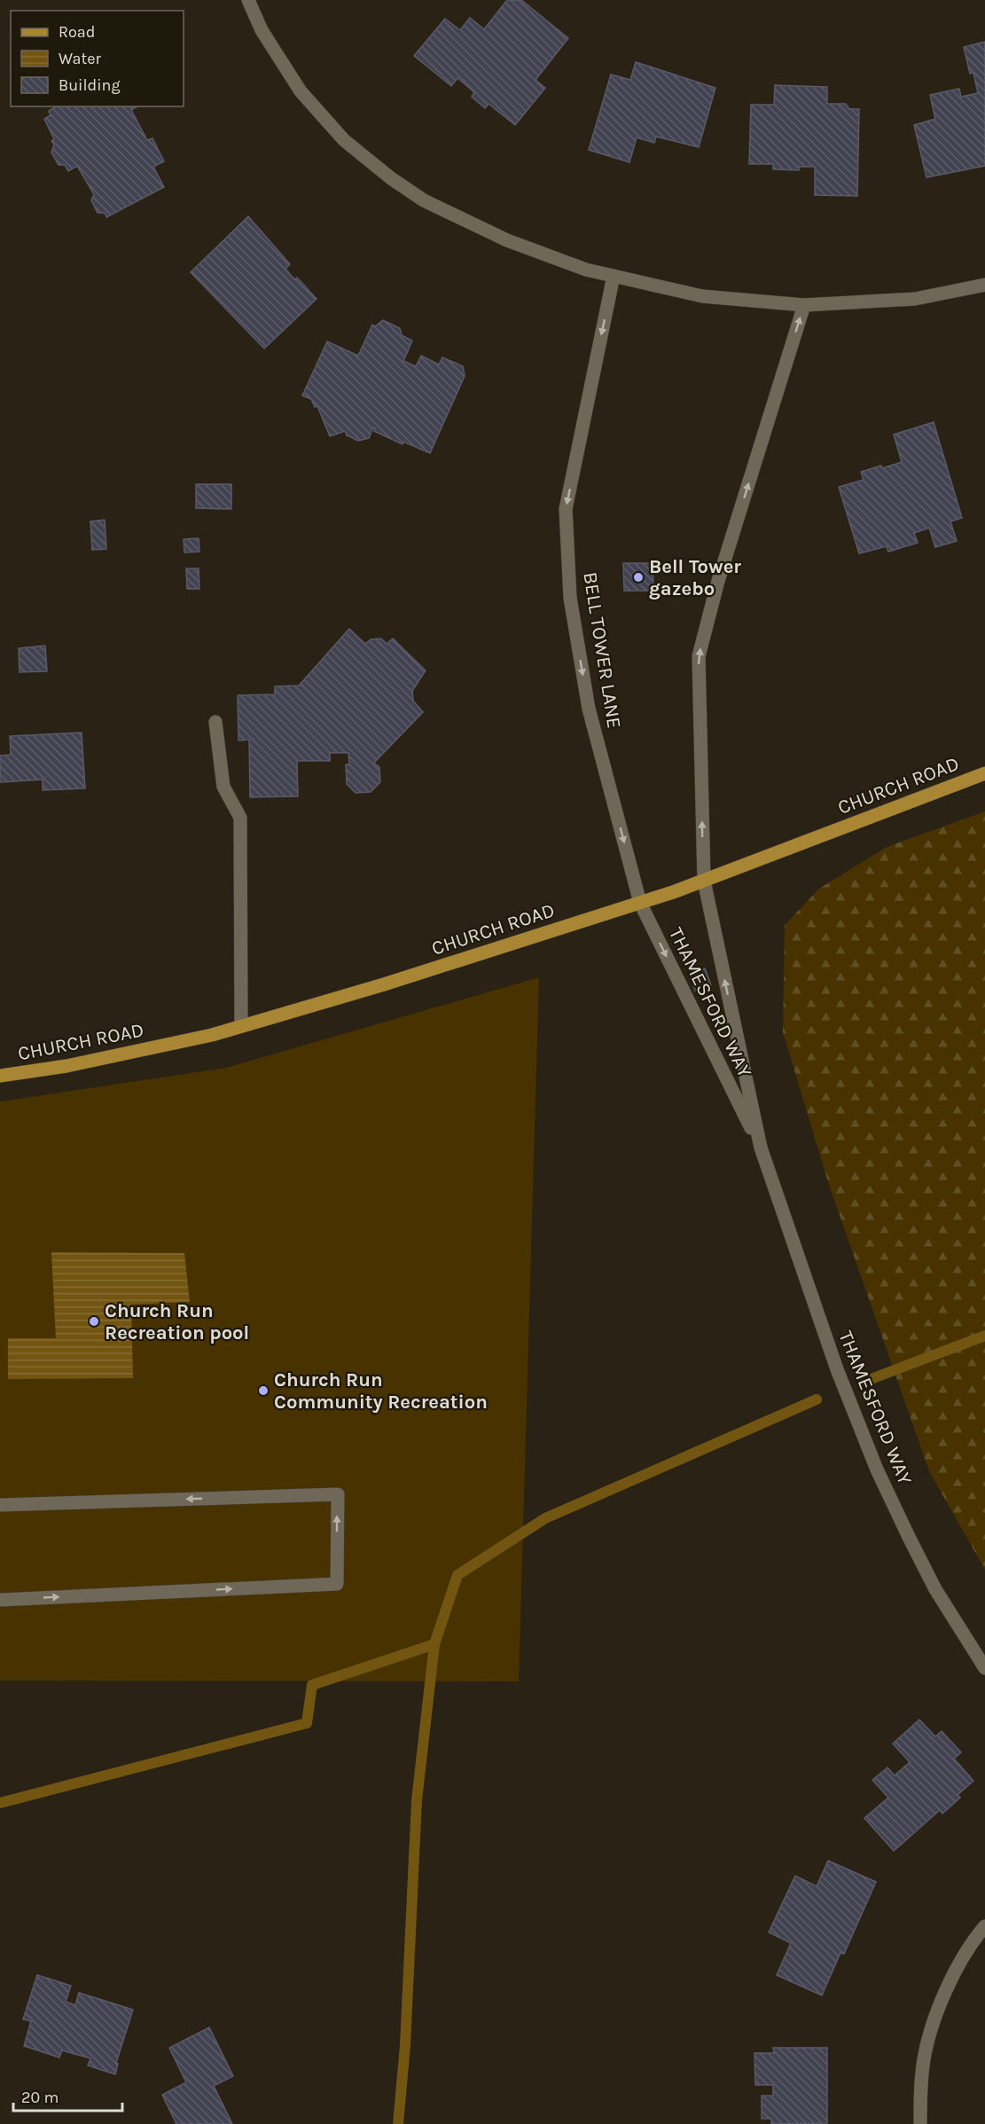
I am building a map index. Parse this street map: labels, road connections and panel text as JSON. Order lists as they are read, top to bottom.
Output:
{
  "streets": {
    "main road": ["CHURCH ROAD"],
    "street": ["BELL TOWER LANE", "THAMESFORD WAY"]
  },
  "crossings": [
    ["BELL TOWER LANE", "CHURCH ROAD"],
    ["BELL TOWER LANE", "THAMESFORD WAY"],
    ["CHURCH ROAD", "THAMESFORD WAY"]
  ],
  "places": ["Bell Tower gazebo", "Church Run Recreation pool", "Church Run Community Recreation"],
  "legend": ["Road", "Water", "Building"],
  "scale_bar": "20 m"
}
